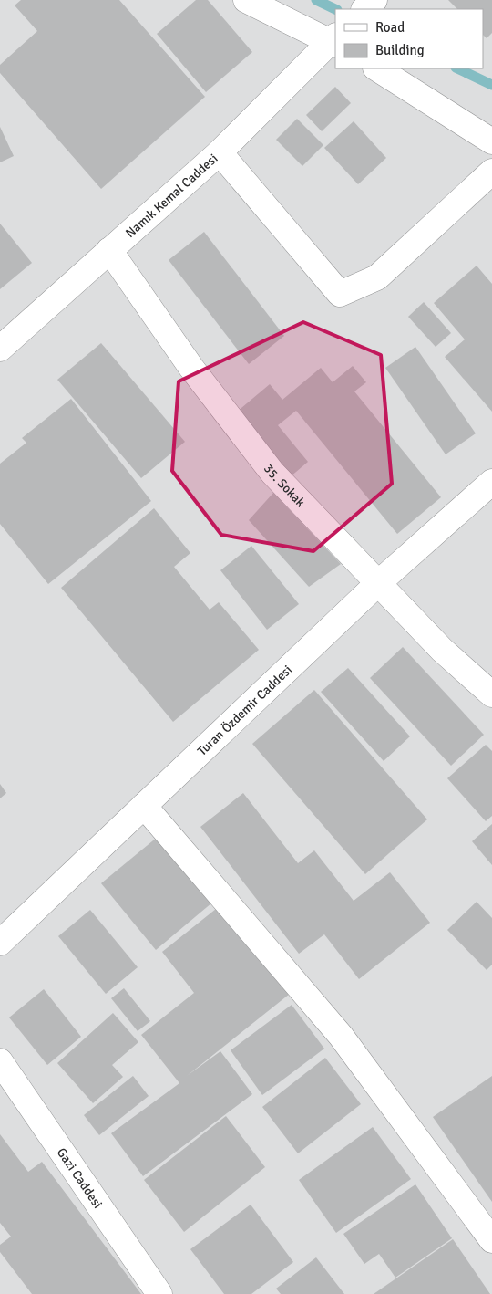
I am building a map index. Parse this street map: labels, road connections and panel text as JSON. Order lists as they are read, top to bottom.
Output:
{
  "streets": {
    "street": [
      "Namık Kemal Caddesi",
      "35. Sokak",
      "Turan Özdemir Caddesi",
      "Gazi Caddesi"
    ]
  },
  "crossings": [
    ["Namık Kemal Caddesi", "35. Sokak"],
    ["35. Sokak", "Turan Özdemir Caddesi"]
  ],
  "legend": ["Road", "Building"]
}
